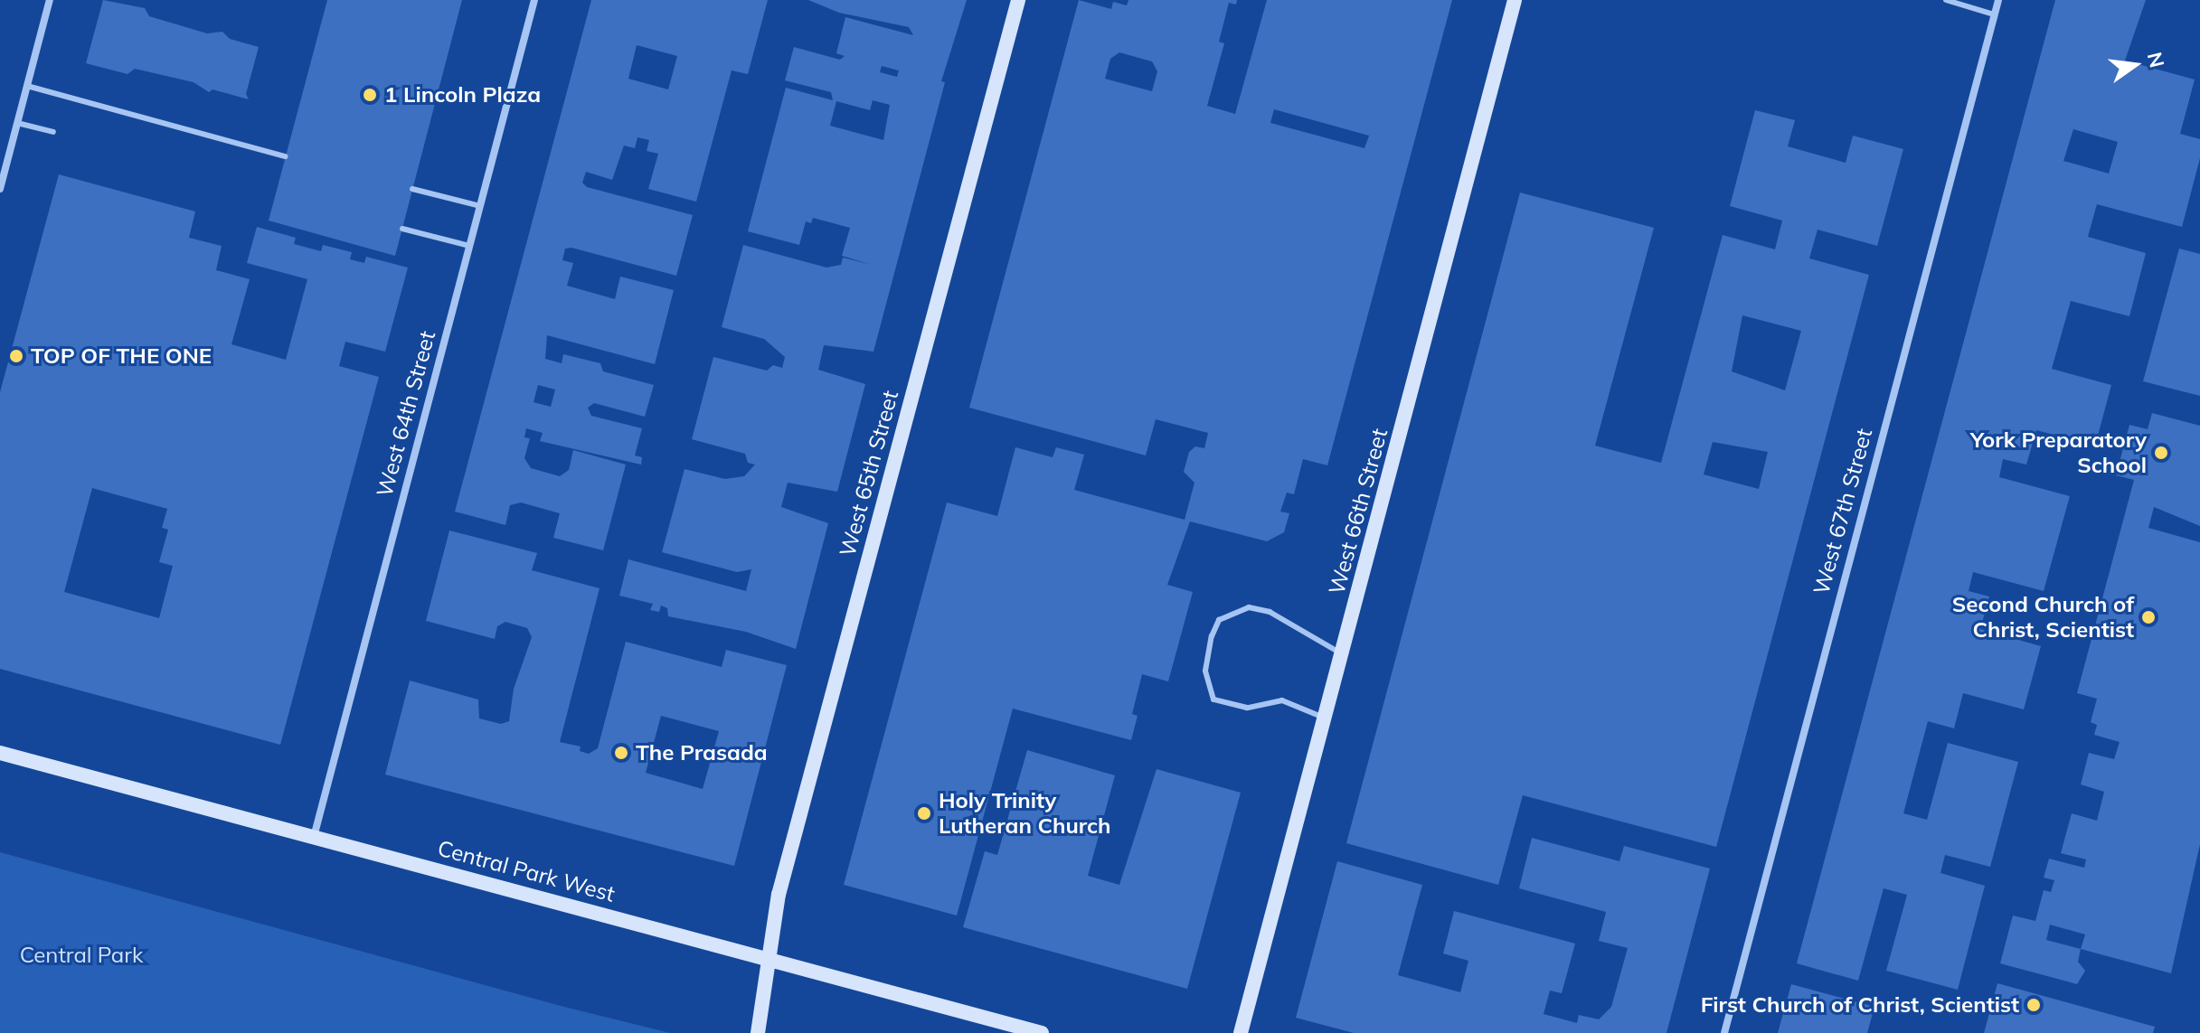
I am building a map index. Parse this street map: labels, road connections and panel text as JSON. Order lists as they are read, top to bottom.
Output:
{
  "streets": {
    "main road": ["West 65th Street", "West 66th Street", "Central Park West"],
    "street": ["West 64th Street", "West 67th Street"]
  },
  "crossings": [
    ["West 64th Street", "Central Park West"],
    ["West 65th Street", "Central Park West"]
  ],
  "parks": ["Central Park"],
  "places": [
    "1 Lincoln Plaza",
    "TOP OF THE ONE",
    "York Preparatory School",
    "Second Church of Christ, Scientist",
    "The Prasada",
    "Holy Trinity Lutheran Church",
    "First Church of Christ, Scientist"
  ],
  "north": "right"
}
